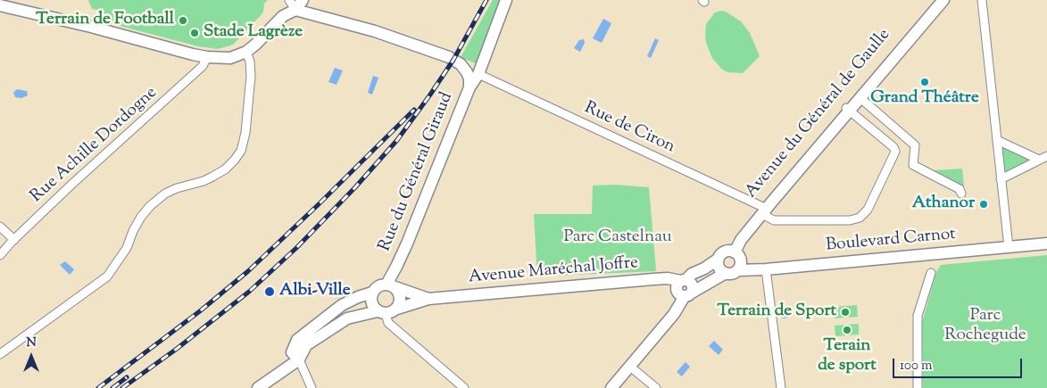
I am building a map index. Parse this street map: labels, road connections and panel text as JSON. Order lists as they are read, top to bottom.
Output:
{
  "streets": {
    "main road": [
      "Avenue du Général de Gaulle",
      "Rue du Général Giraud",
      "Boulevard Carnot",
      "Avenue Maréchal Joffre"
    ],
    "street": ["Rue de Ciron", "Rue Achille Dordogne"]
  },
  "crossings": [
    ["Avenue du Général de Gaulle", "Rue de Ciron"],
    ["Avenue du Général de Gaulle", "Boulevard Carnot"],
    ["Rue de Ciron", "Rue du Général Giraud"]
  ],
  "parks": ["Parc Castelnau", "Parc Rochegude"],
  "places": [
    "Terrain de Football",
    "Stade Lagrèze",
    "Grand Théâtre",
    "Athanor",
    "Albi-Ville",
    "Terrain de Sport",
    "Terain de sport"
  ],
  "scale_bar": "100 m",
  "north": "top"
}
